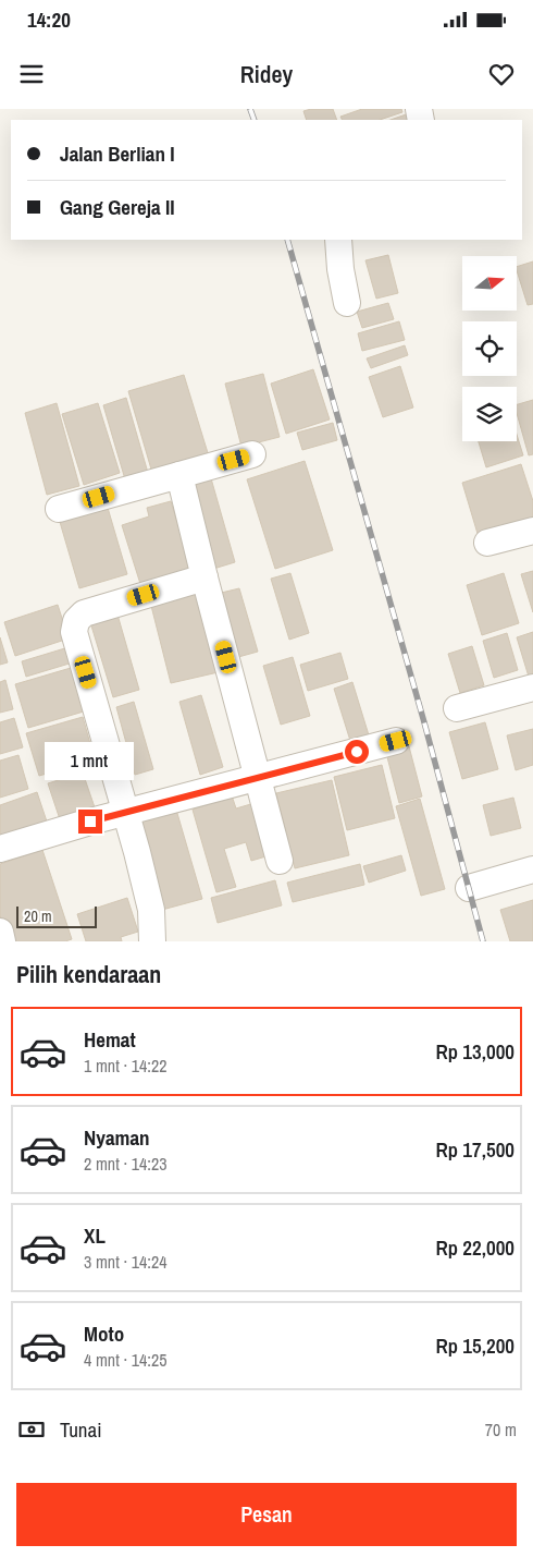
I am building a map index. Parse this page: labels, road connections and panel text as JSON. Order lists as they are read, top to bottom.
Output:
{
  "scale_bar": "20 m",
  "north": "right",
  "page": {
    "status": "14:20",
    "header": "Ridey",
    "banner": ["Jalan Berlian I", "Gang Gereja II"],
    "bubble": "1 mnt",
    "scale": "20 m",
    "heading": "Pilih kendaraan",
    "list": [
      {
        "name": "Hemat",
        "note": "1 mnt · 14:22",
        "value": "Rp 13,000"
      },
      {
        "name": "Nyaman",
        "note": "2 mnt · 14:23",
        "value": "Rp 17,500"
      },
      {
        "name": "XL",
        "note": "3 mnt · 14:24",
        "value": "Rp 22,000"
      },
      {
        "name": "Moto",
        "note": "4 mnt · 14:25",
        "value": "Rp 15,200"
      }
    ],
    "pay": ["Tunai", "70 m"],
    "buttons": "Pesan"
  }
}
